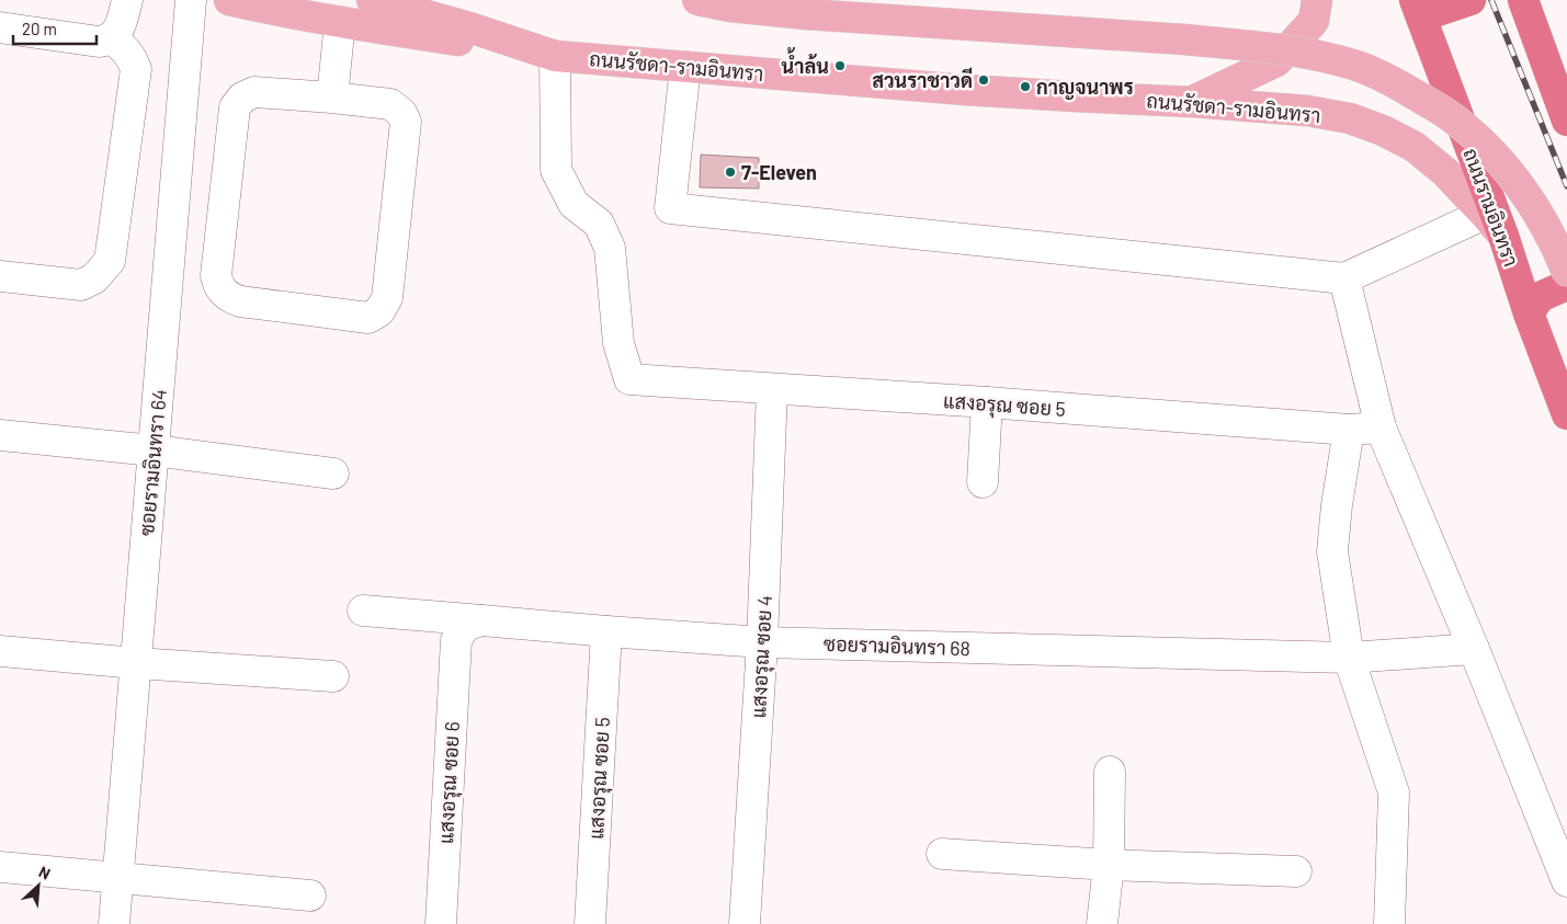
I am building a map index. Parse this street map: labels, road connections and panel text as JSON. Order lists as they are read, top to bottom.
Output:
{
  "streets": {
    "highway": ["ถนนรามอินทรา"],
    "main road": ["ถนนรัชดา-รามอินทรา"],
    "street": [
      "แสงอรุณ ซอย 5",
      "ซอยรามอินทรา 64",
      "ซอยรามอินทรา 68",
      "แสงอรุณ ซอย 4",
      "แสงอรุณ ซอย 6"
    ]
  },
  "crossings": [
    ["ถนนรัชดา-รามอินทรา", "ถนนรามอินทรา"],
    ["ถนนรัชดา-รามอินทรา", "แสงอรุณ ซอย 5"],
    ["แสงอรุณ ซอย 5", "ซอยรามอินทรา 68"],
    ["แสงอรุณ ซอย 5", "แสงอรุณ ซอย 4"],
    ["ซอยรามอินทรา 68", "แสงอรุณ ซอย 4"],
    ["ซอยรามอินทรา 68", "แสงอรุณ ซอย 6"]
  ],
  "places": [
    "น้ำล้น",
    "สวนราชาวดี",
    "กาญจนาพร",
    "7-Eleven"
  ],
  "scale_bar": "20 m",
  "north": "top right"
}
